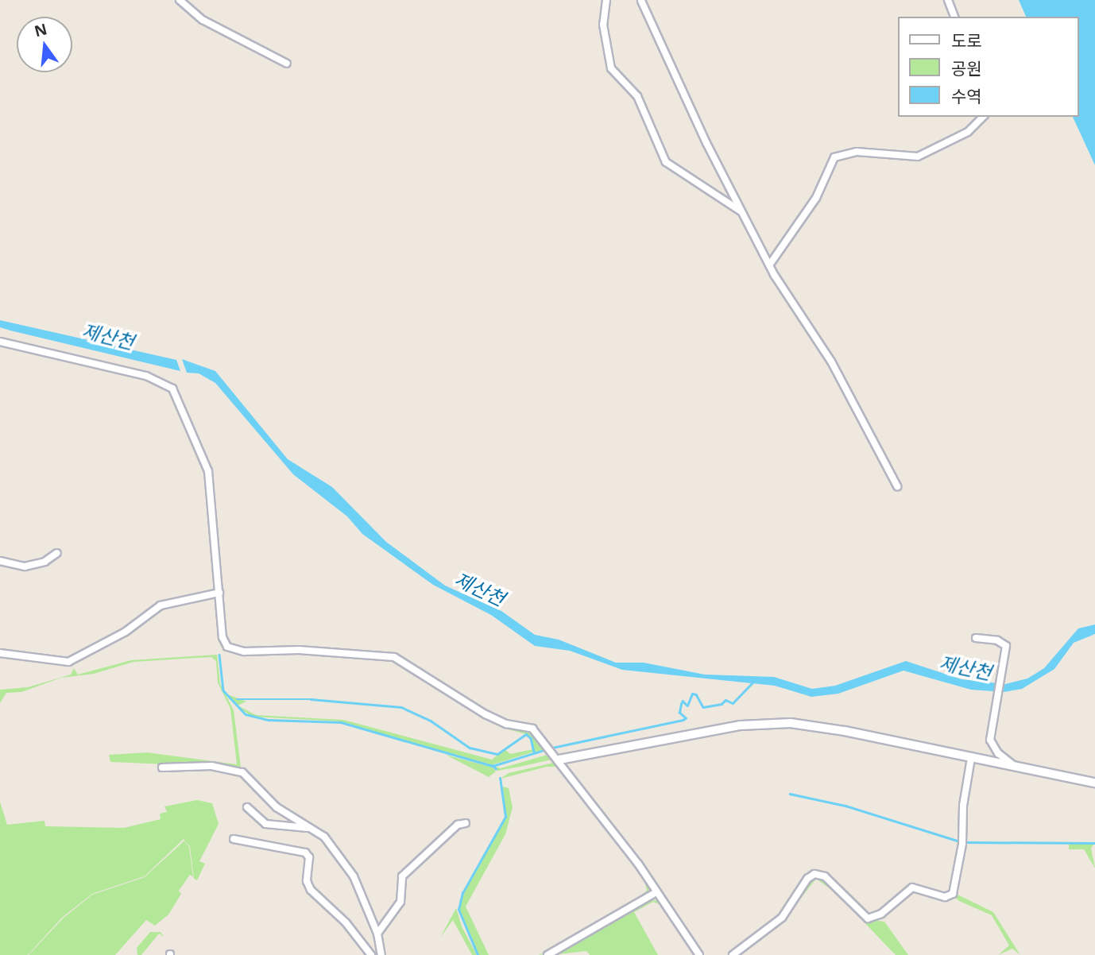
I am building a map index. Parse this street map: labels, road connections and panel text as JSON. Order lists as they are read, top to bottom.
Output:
{
  "water": ["제산천"],
  "legend": ["도로", "공원", "수역"],
  "north": "top"
}
